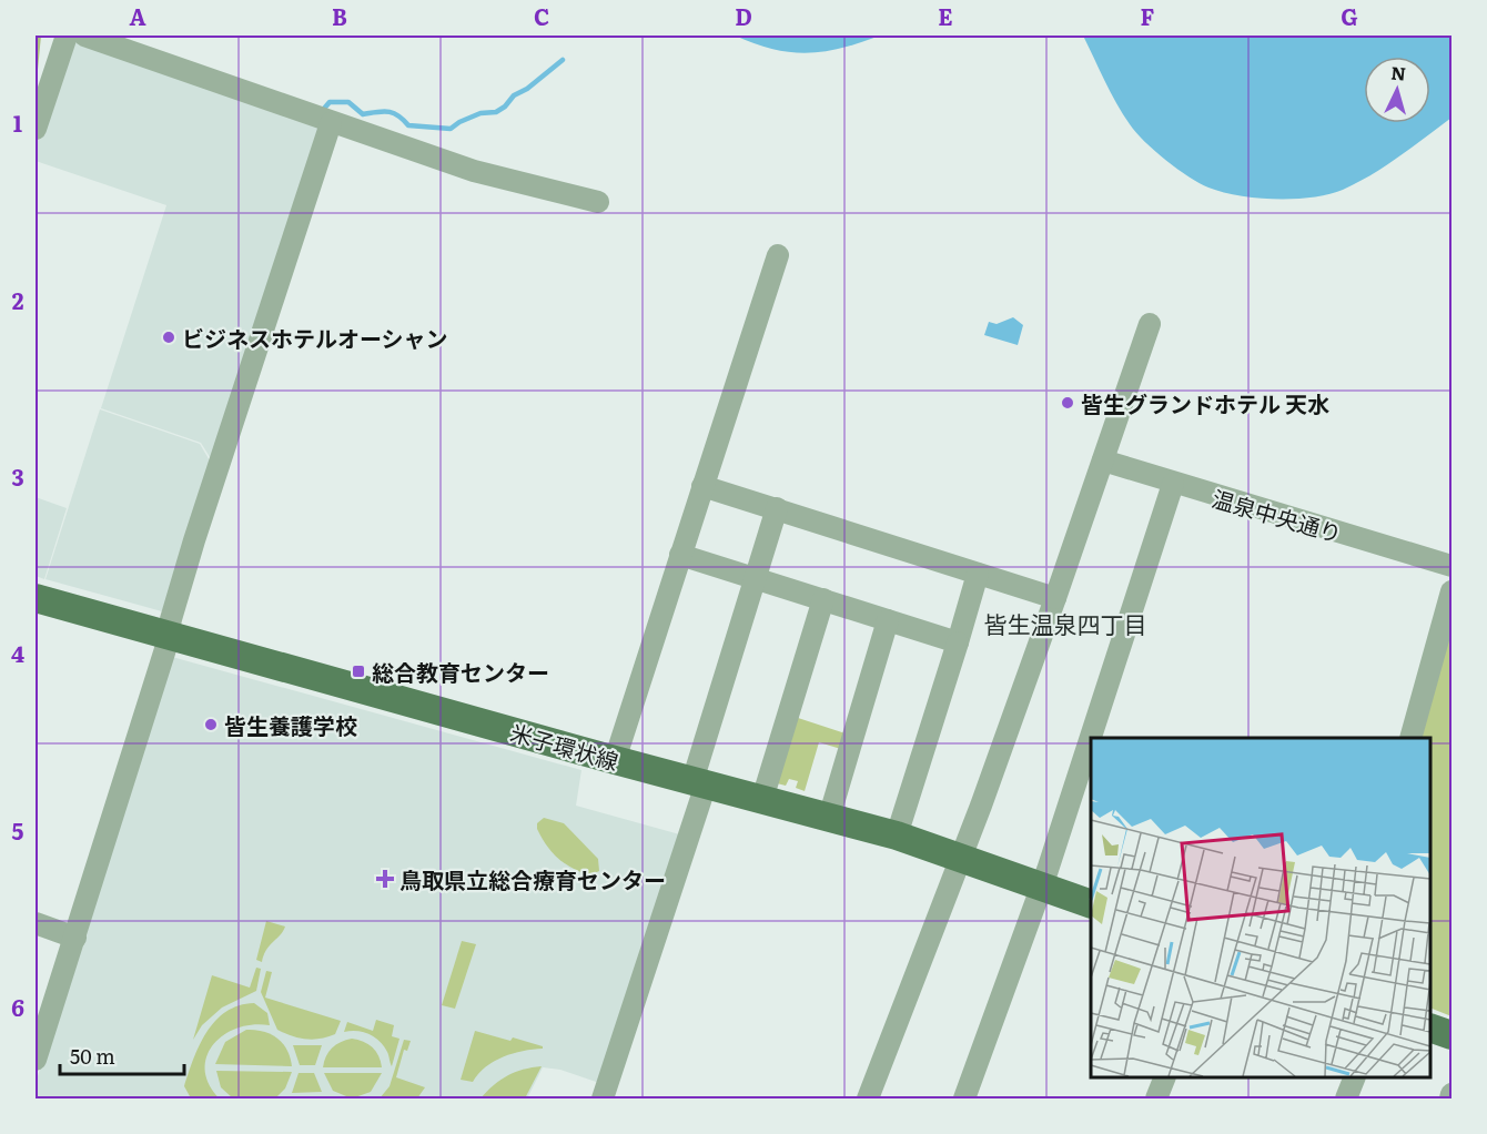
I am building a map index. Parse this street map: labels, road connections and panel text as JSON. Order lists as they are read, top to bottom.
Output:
{
  "streets": {
    "main road": ["米子環状線"],
    "street": ["温泉中央通り"]
  },
  "districts": ["皆生温泉四丁目"],
  "places": {
    "other": ["ビジネスホテルオーシャン", "皆生グランドホテル 天水", "皆生養護学校"],
    "transit": ["総合教育センター"],
    "health": ["鳥取県立総合療育センター"]
  },
  "scale_bar": "50 m",
  "north": "top",
  "grid": {
    "columns": [
      "A",
      "B",
      "C",
      "D",
      "E",
      "F",
      "G"
    ],
    "rows": [
      "1",
      "2",
      "3",
      "4",
      "5",
      "6"
    ]
  }
}
